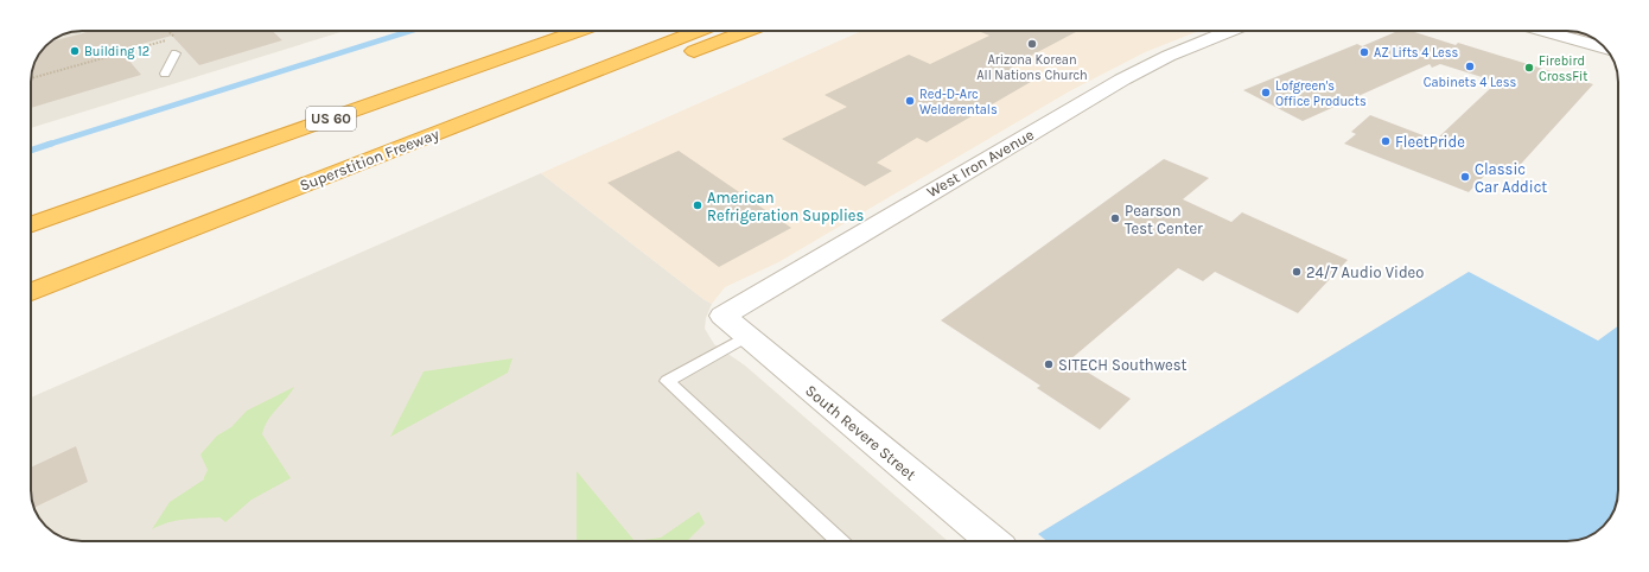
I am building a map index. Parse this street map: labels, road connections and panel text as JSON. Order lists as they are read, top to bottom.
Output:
{
  "streets": {
    "highway": ["US 60", "Superstition Freeway"],
    "street": ["West Iron Avenue", "South Revere Street"]
  },
  "crossings": [
    ["West Iron Avenue", "South Revere Street"]
  ],
  "places": [
    "Arizona Korean All Nations Church",
    "Building 12",
    "AZ Lifts 4 Less",
    "Cabinets 4 Less",
    "Firebird CrossFit",
    "Lofgreen's Office Products",
    "Red-D-Arc Welderentals",
    "FleetPride",
    "Classic Car Addict",
    "American Refrigeration Supplies",
    "Pearson Test Center",
    "24/7 Audio Video",
    "SITECH Southwest"
  ]
}
